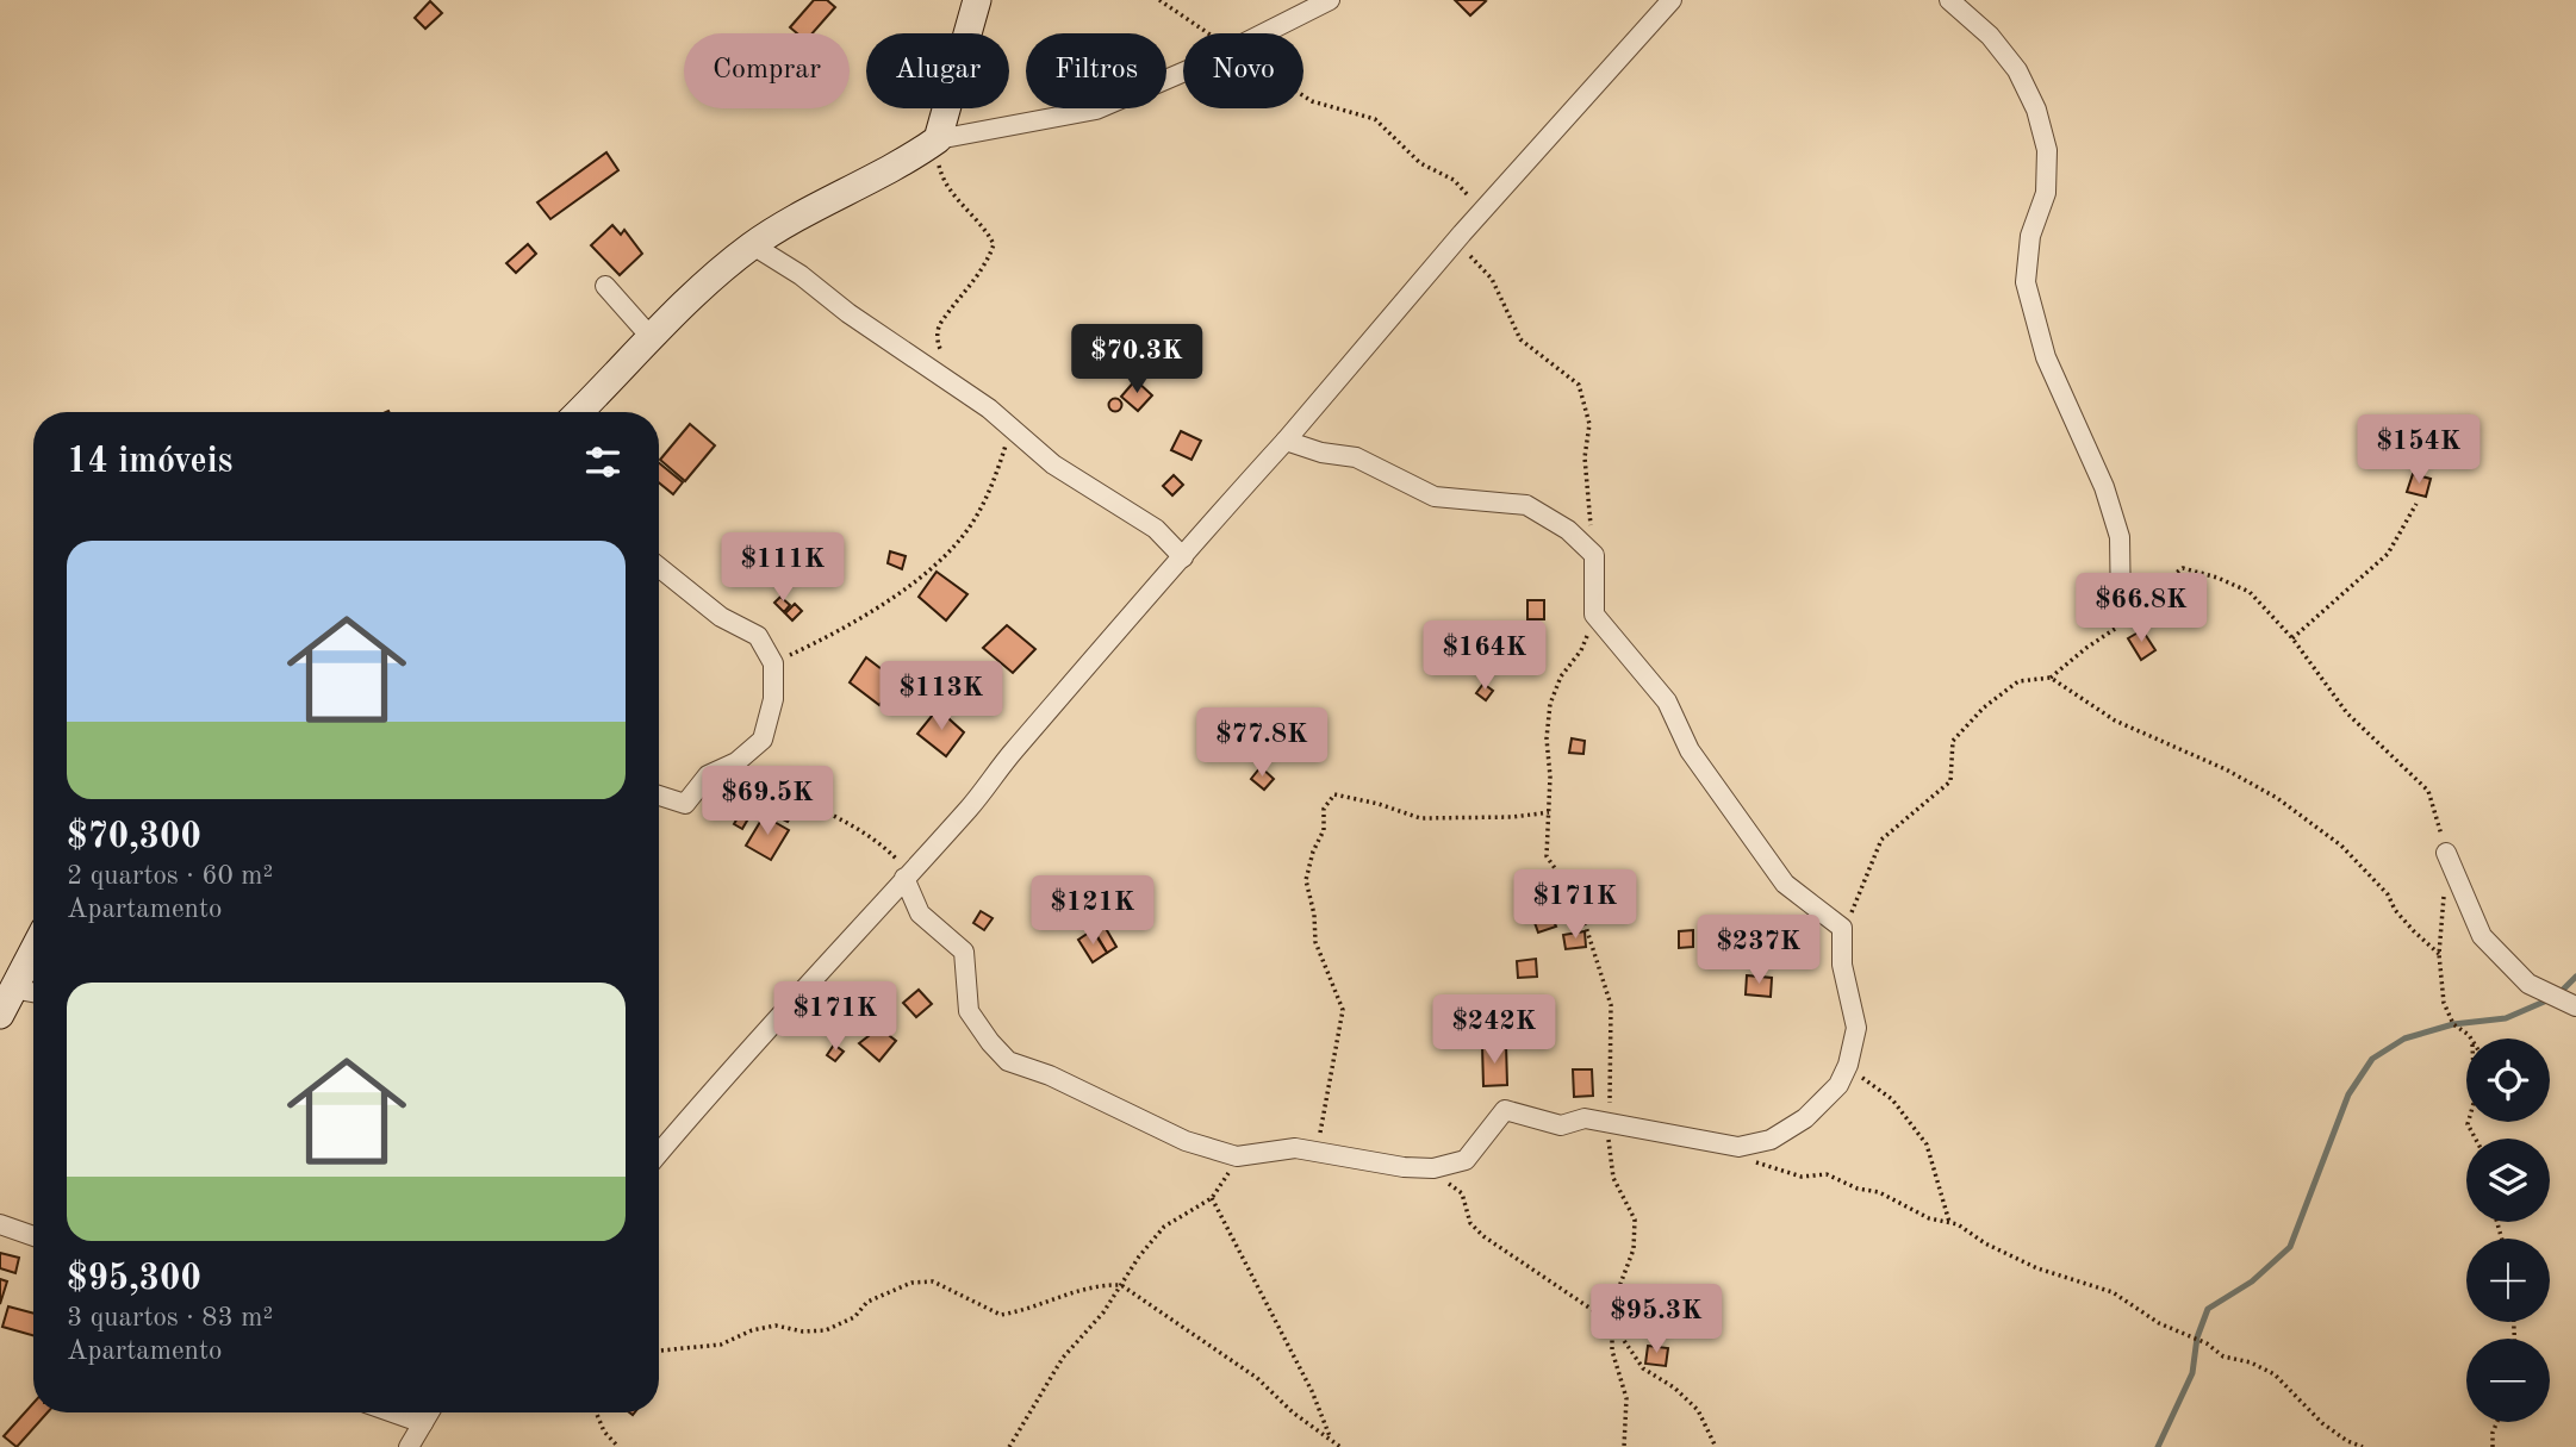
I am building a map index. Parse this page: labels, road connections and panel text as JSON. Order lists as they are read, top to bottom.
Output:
{
  "page": {
    "chip": [
      "Comprar",
      "Alugar",
      "Filtros",
      "Novo"
    ],
    "price": [
      "$70.3K",
      "$154K",
      "$111K",
      "$66.8K",
      "$164K",
      "$113K",
      "$77.8K",
      "$69.5K",
      "$171K",
      "$121K",
      "$237K",
      "$171K",
      "$242K",
      "$95.3K"
    ],
    "heading": "14 imóveis",
    "list": [
      {
        "name": "$70,300",
        "note": "2 quartos · 60 m² · Apartamento"
      },
      {
        "name": "$95,300",
        "note": "3 quartos · 83 m² · Apartamento"
      }
    ],
    "map_buttons": ["+", "−"]
  }
}
